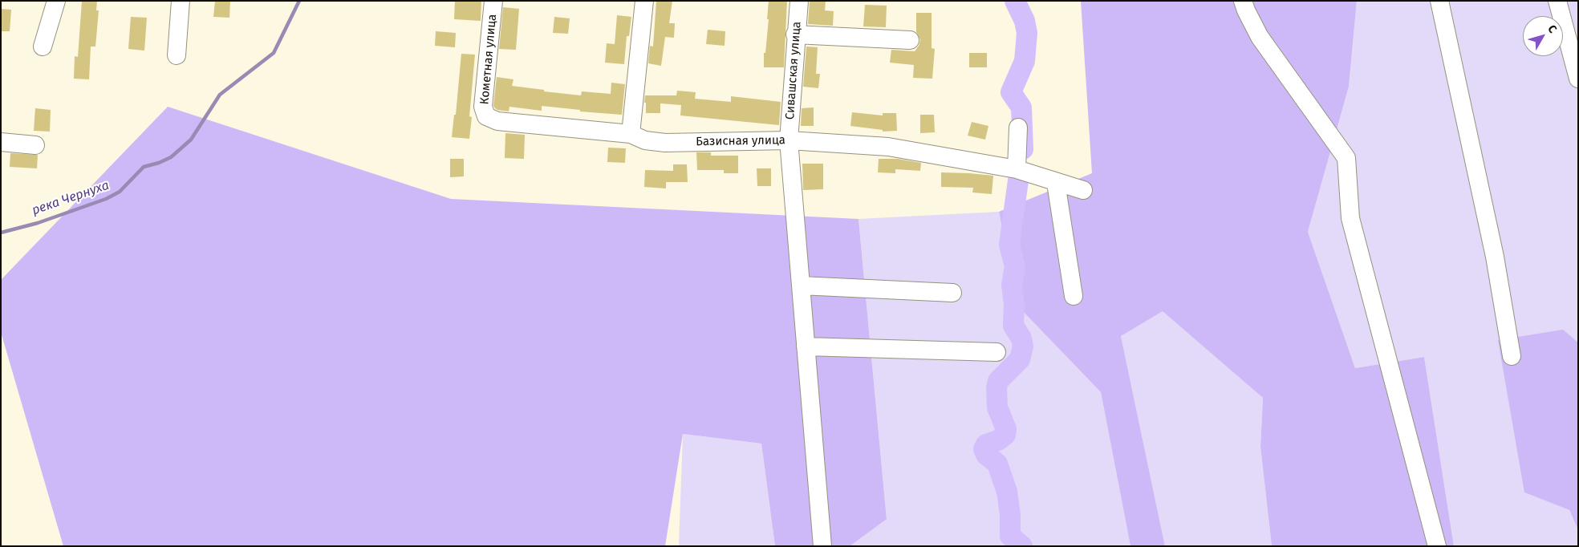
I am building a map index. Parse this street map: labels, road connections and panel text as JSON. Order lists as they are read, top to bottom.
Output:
{
  "streets": {
    "street": ["Кометная улица", "Сивашская улица", "Базисная улица"]
  },
  "crossings": [
    ["Кометная улица", "Базисная улица"],
    ["Сивашская улица", "Базисная улица"]
  ],
  "water": ["река Чернуха"],
  "north": "top right"
}
